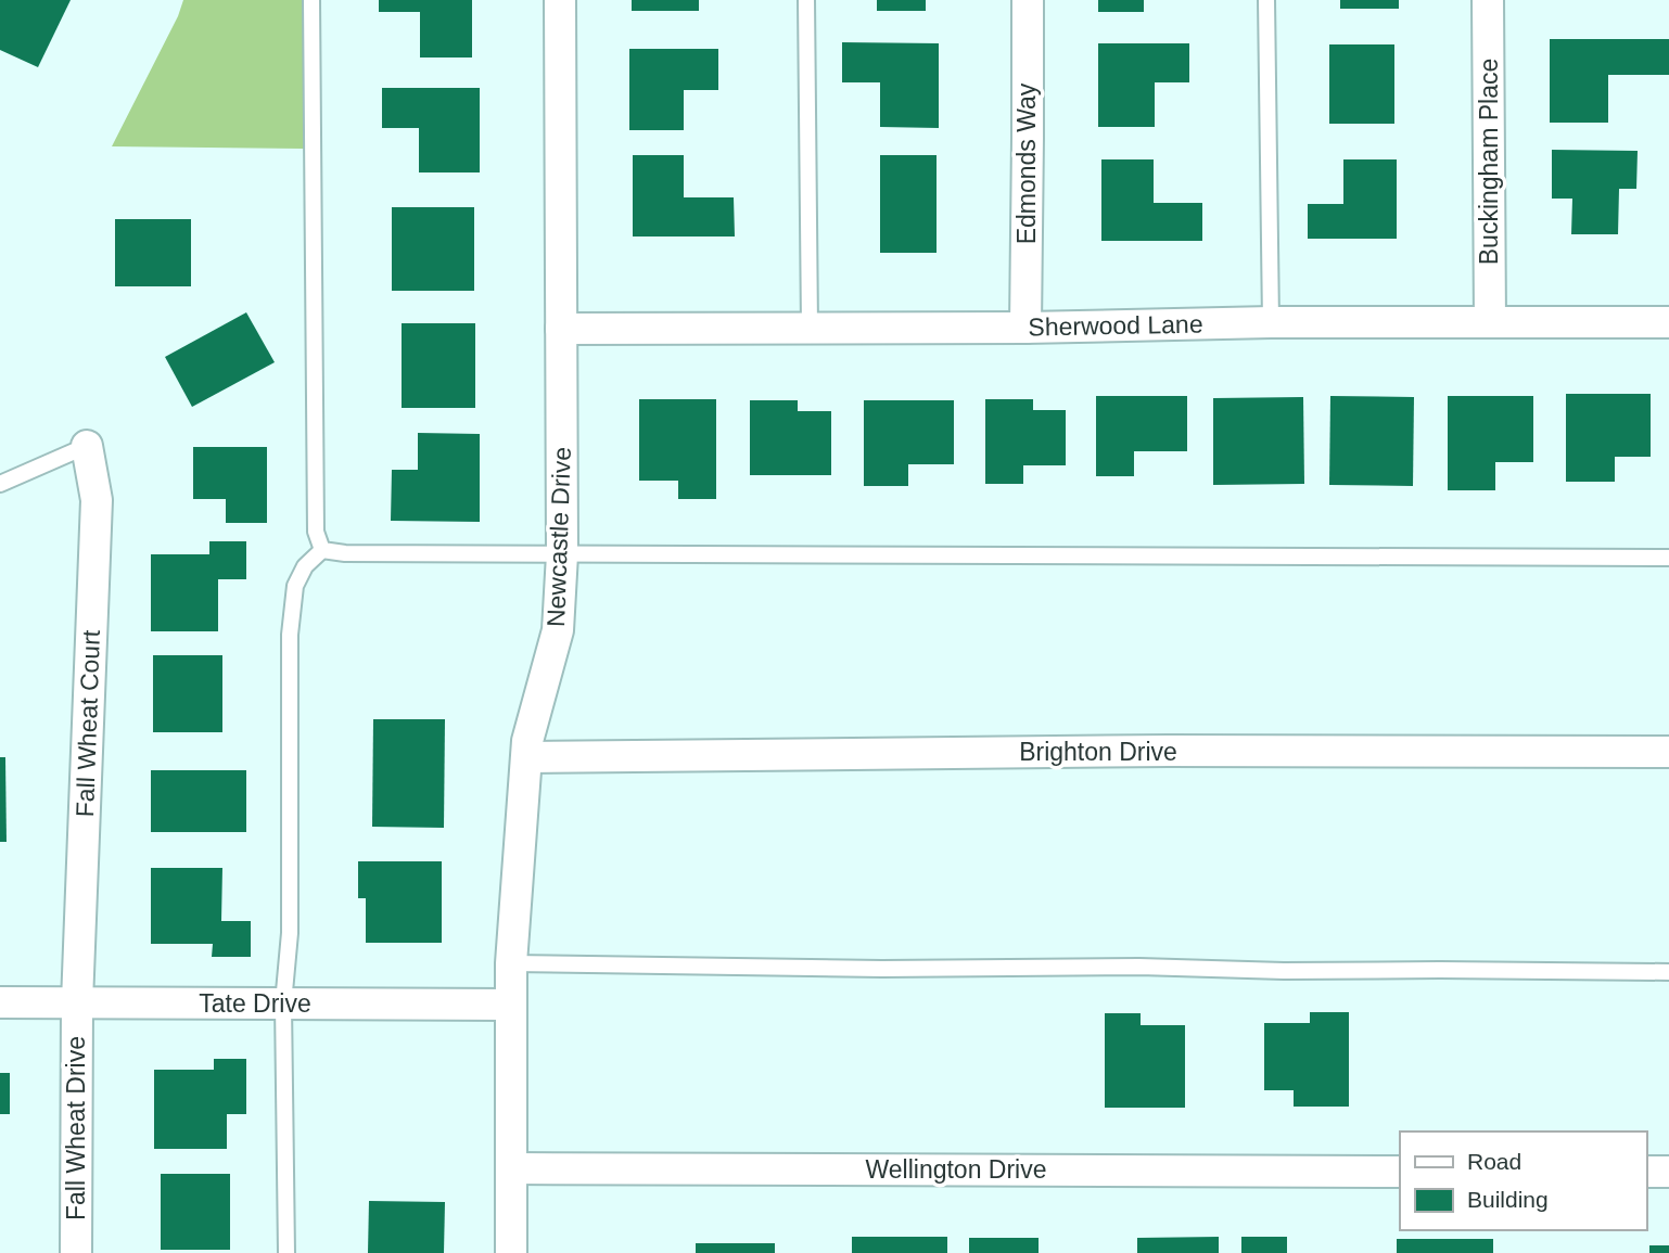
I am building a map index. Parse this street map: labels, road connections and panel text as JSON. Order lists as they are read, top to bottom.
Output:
{
  "streets": {
    "street": [
      "Buckingham Place",
      "Edmonds Way",
      "Sherwood Lane",
      "Newcastle Drive",
      "Fall Wheat Court",
      "Brighton Drive",
      "Tate Drive",
      "Fall Wheat Drive",
      "Wellington Drive"
    ]
  },
  "crossings": [
    ["Buckingham Place", "Sherwood Lane"],
    ["Edmonds Way", "Sherwood Lane"],
    ["Sherwood Lane", "Newcastle Drive"],
    ["Newcastle Drive", "Brighton Drive"],
    ["Newcastle Drive", "Tate Drive"],
    ["Newcastle Drive", "Wellington Drive"],
    ["Fall Wheat Court", "Tate Drive"],
    ["Fall Wheat Court", "Fall Wheat Drive"],
    ["Tate Drive", "Fall Wheat Drive"]
  ],
  "legend": ["Road", "Building"]
}
